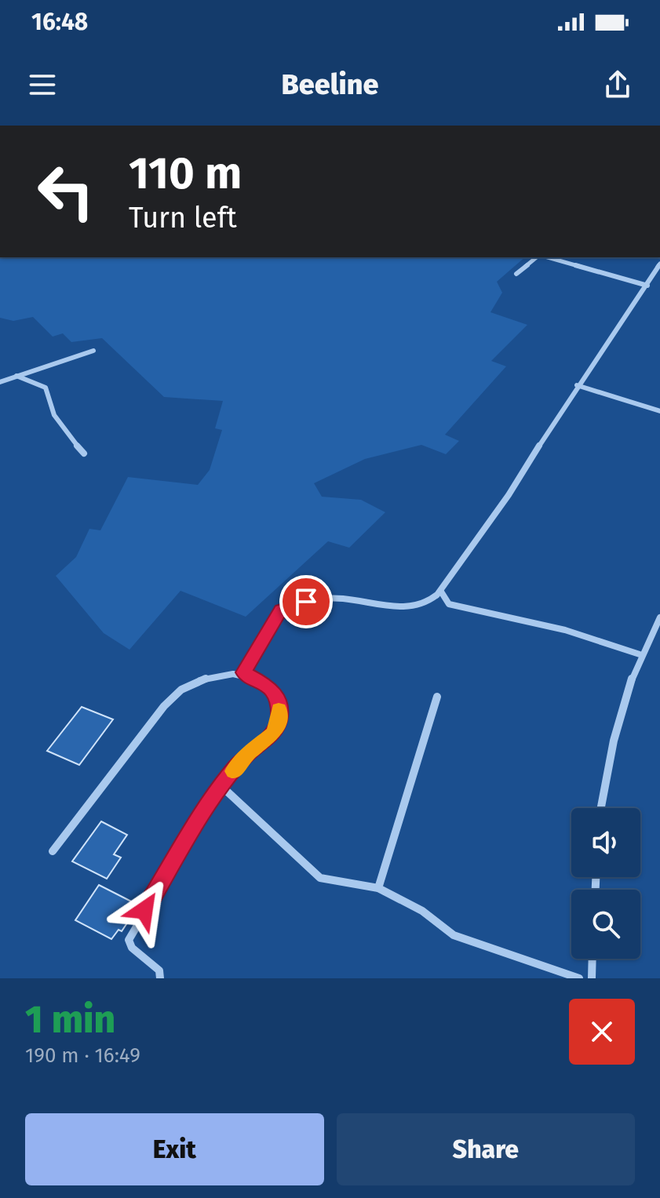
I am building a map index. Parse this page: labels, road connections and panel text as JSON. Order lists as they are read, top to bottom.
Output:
{
  "page": {
    "status": "16:48",
    "header": "Beeline",
    "turn": ["110 m", "Turn left"],
    "heading": ["1 min", "190 m · 16:49"],
    "buttons": ["Exit", "Share"]
  }
}
